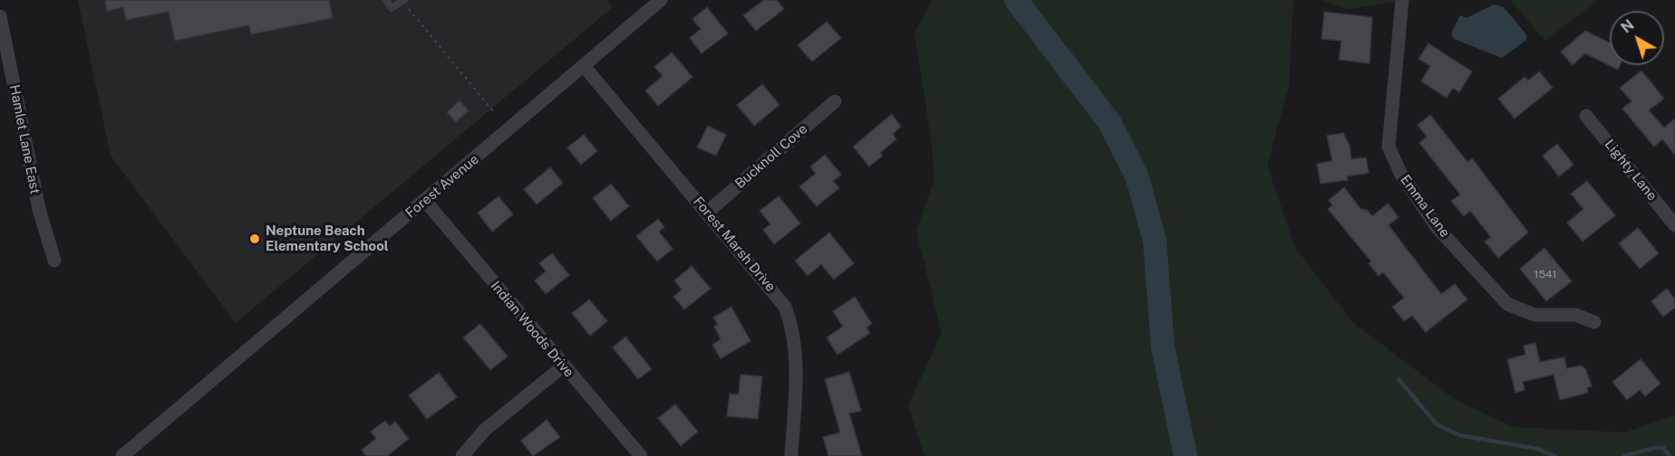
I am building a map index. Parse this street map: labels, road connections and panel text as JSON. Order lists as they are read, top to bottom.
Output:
{
  "streets": {
    "street": [
      "Hamlet Lane East",
      "Bucknoll Cove",
      "Lighty Lane",
      "Forest Avenue",
      "Emma Lane",
      "Forest Marsh Drive",
      "Indian Woods Drive"
    ]
  },
  "crossings": [
    ["Bucknoll Cove", "Forest Marsh Drive"],
    ["Forest Avenue", "Forest Marsh Drive"],
    ["Forest Avenue", "Indian Woods Drive"]
  ],
  "places": ["Neptune Beach Elementary School"],
  "house_numbers": ["1541"],
  "north": "top left"
}
